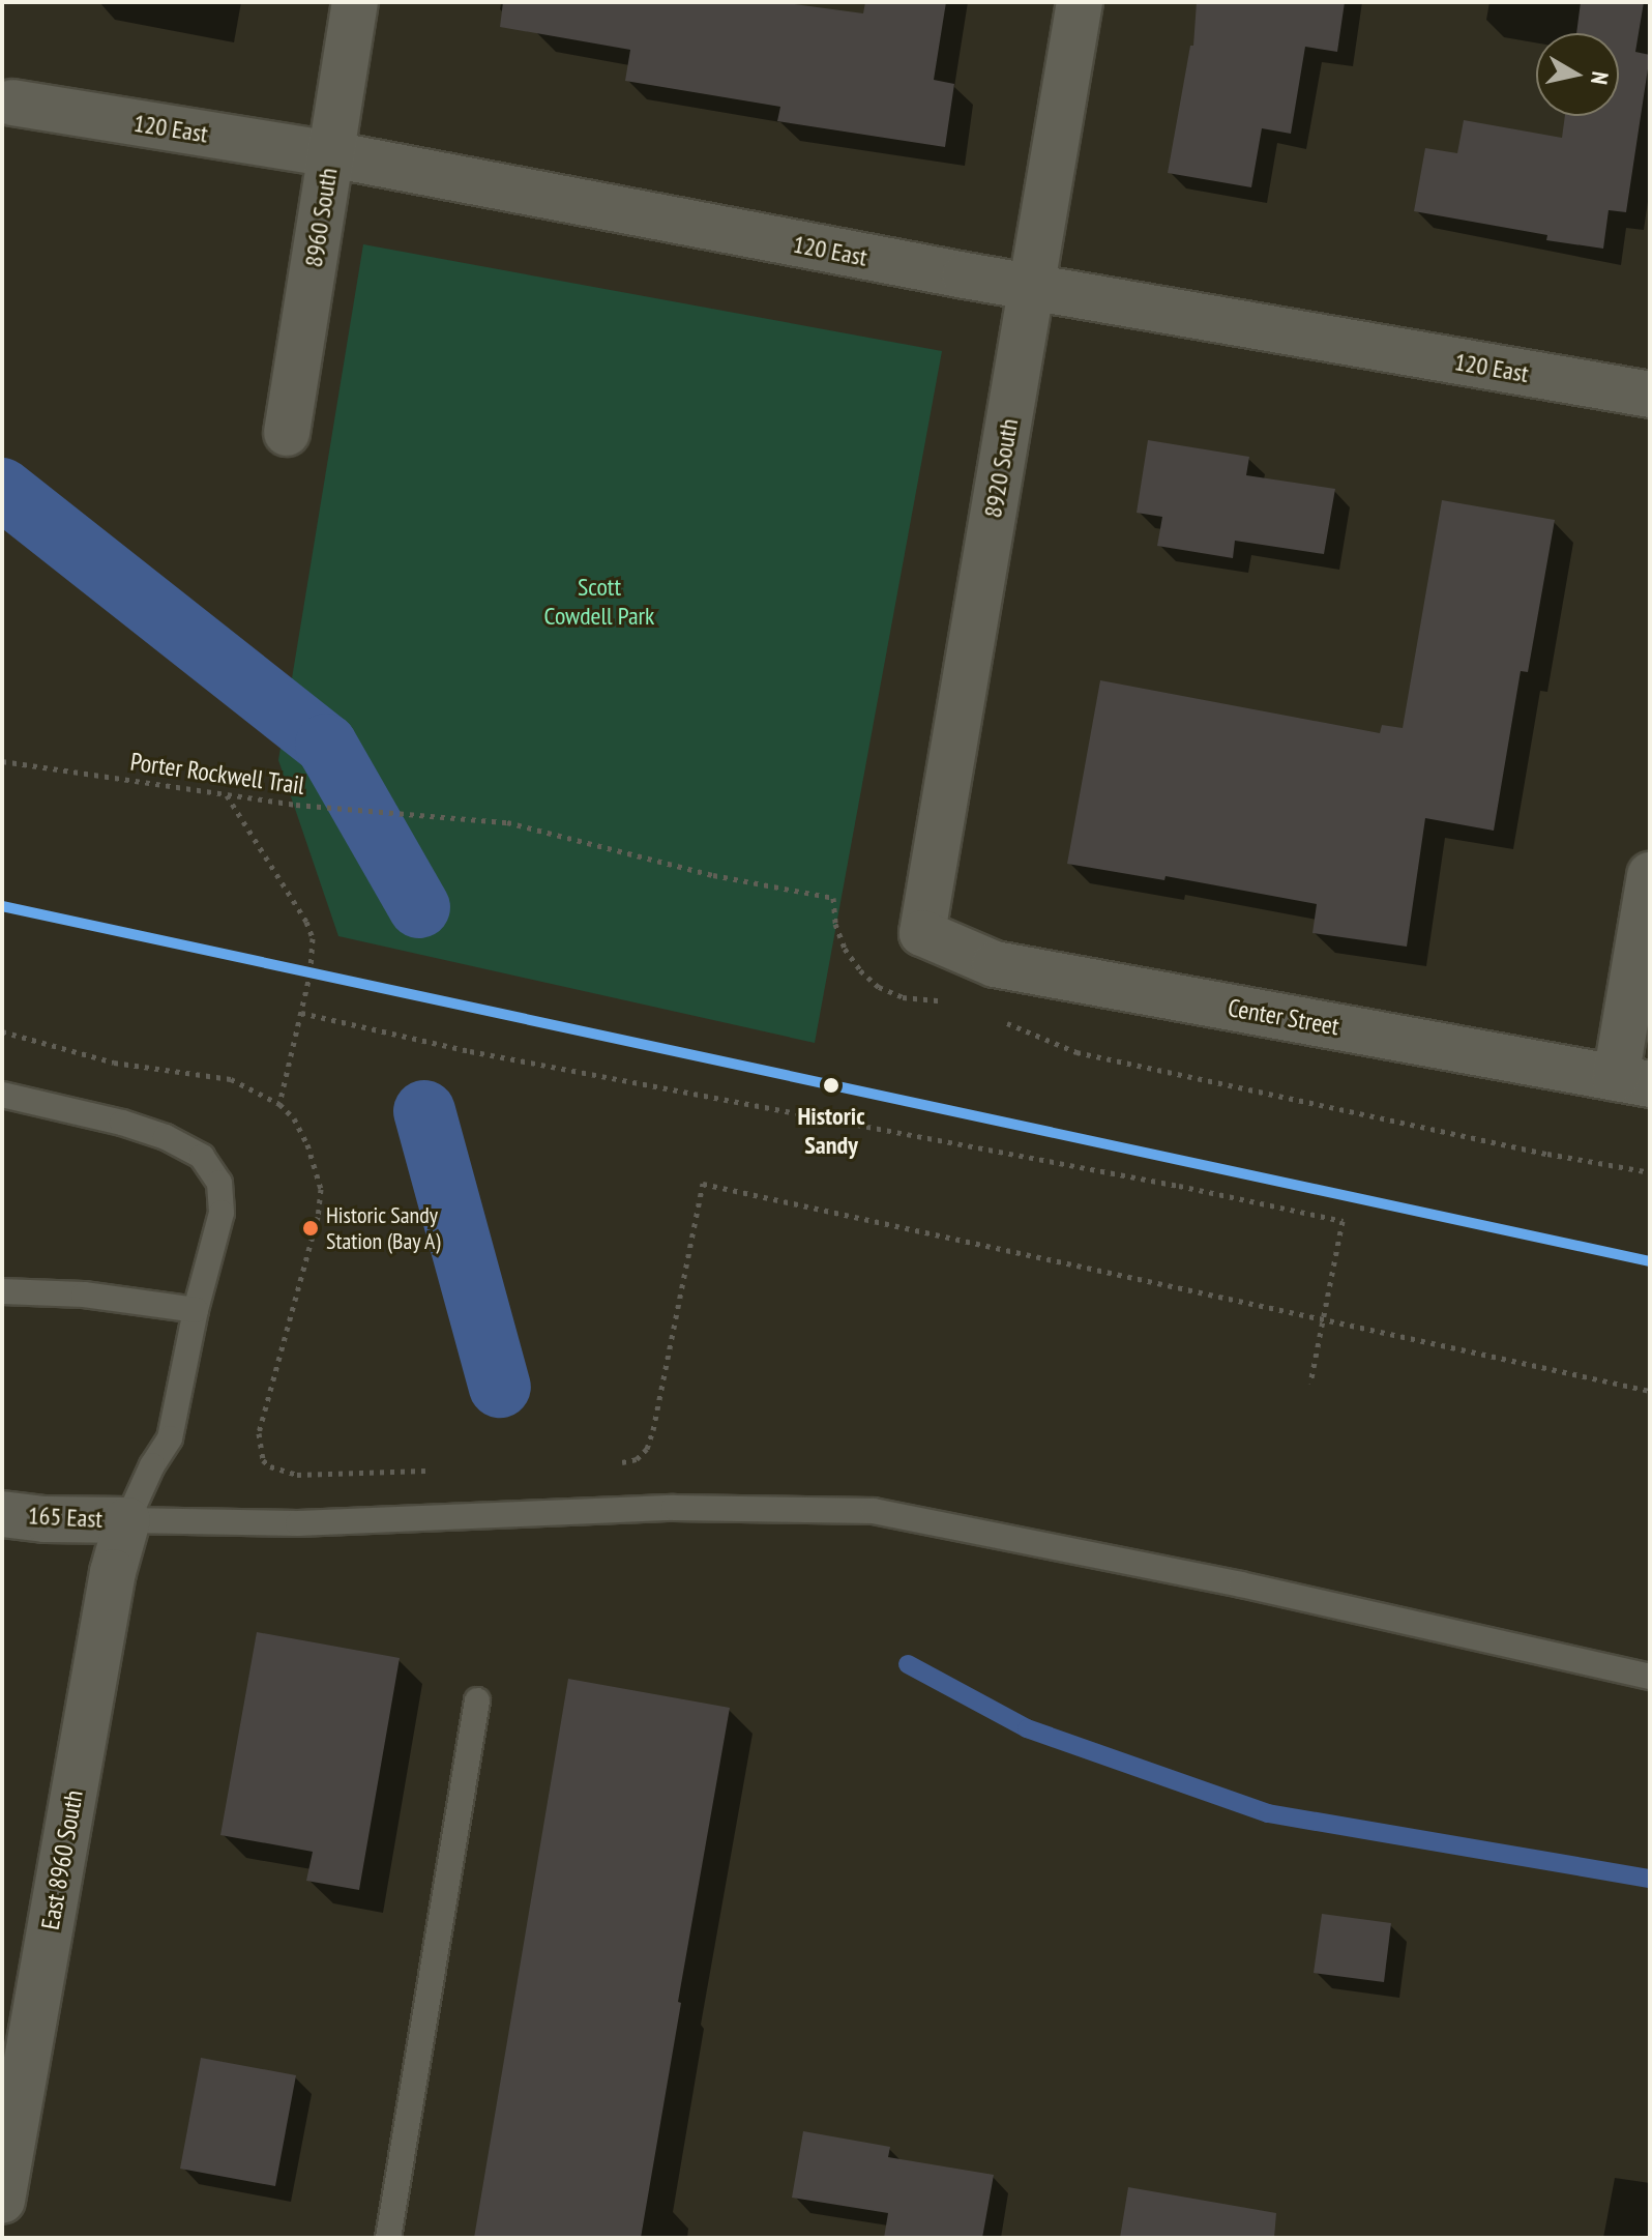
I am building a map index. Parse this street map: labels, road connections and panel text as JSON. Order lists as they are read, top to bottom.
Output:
{
  "streets": {
    "street": [
      "120 East",
      "8960 South",
      "8920 South",
      "Center Street",
      "165 East",
      "East 8960 South"
    ],
    "path": ["Porter Rockwell Trail"]
  },
  "crossings": [
    ["120 East", "8960 South"],
    ["120 East", "8920 South"],
    ["8920 South", "Center Street"],
    ["165 East", "East 8960 South"]
  ],
  "parks": ["Scott Cowdell Park"],
  "places": ["Historic Sandy", "Historic Sandy Station (Bay A)"],
  "north": "right"
}
